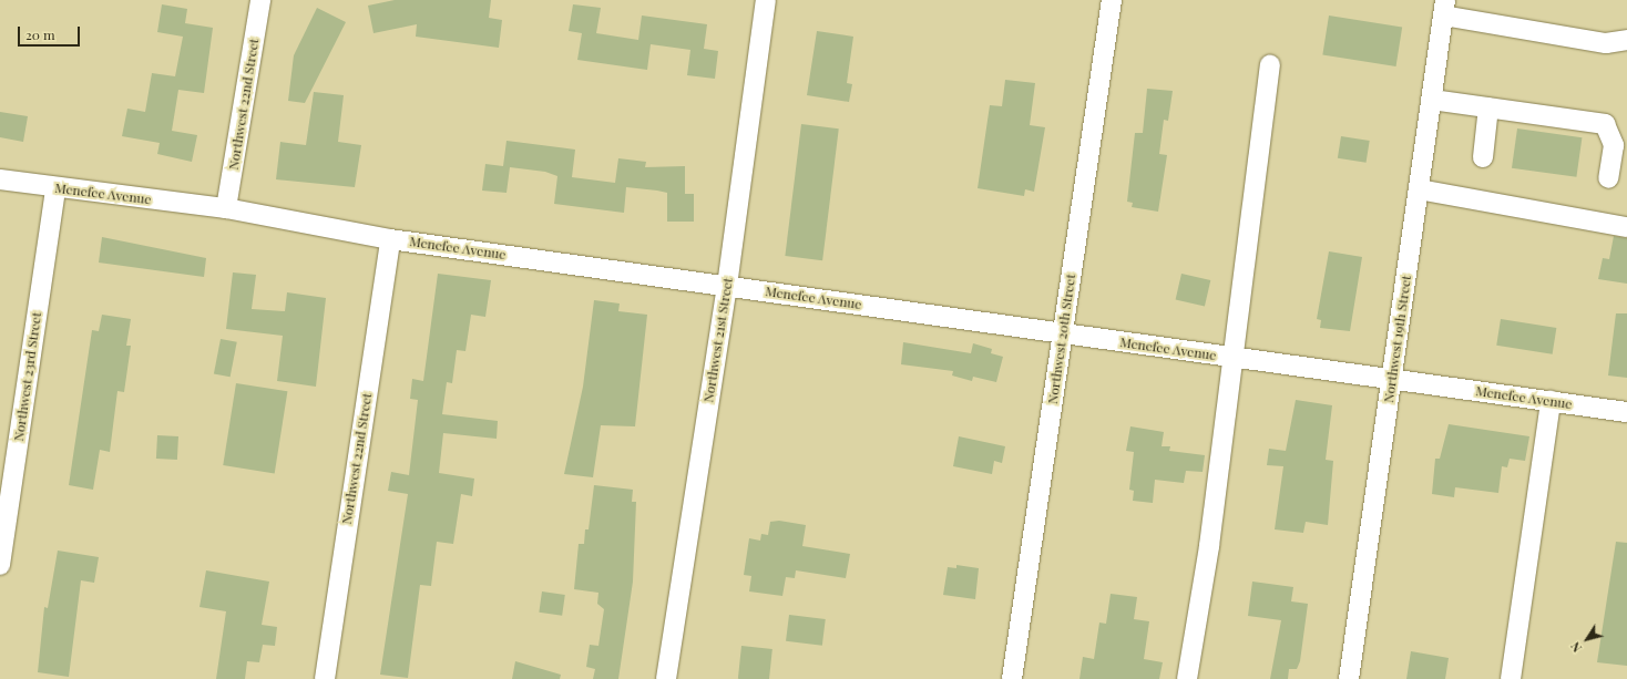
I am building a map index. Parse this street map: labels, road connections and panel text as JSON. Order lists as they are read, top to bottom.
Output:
{
  "streets": {
    "street": [
      "Northwest 22nd Street",
      "Menefee Avenue",
      "Northwest 20th Street",
      "Northwest 19th Street",
      "Northwest 21st Street",
      "Northwest 23rd Street"
    ]
  },
  "crossings": [
    ["Northwest 22nd Street", "Menefee Avenue"],
    ["Menefee Avenue", "Northwest 20th Street"],
    ["Menefee Avenue", "Northwest 19th Street"],
    ["Menefee Avenue", "Northwest 21st Street"],
    ["Menefee Avenue", "Northwest 23rd Street"]
  ],
  "scale_bar": "20 m",
  "north": "bottom left"
}
